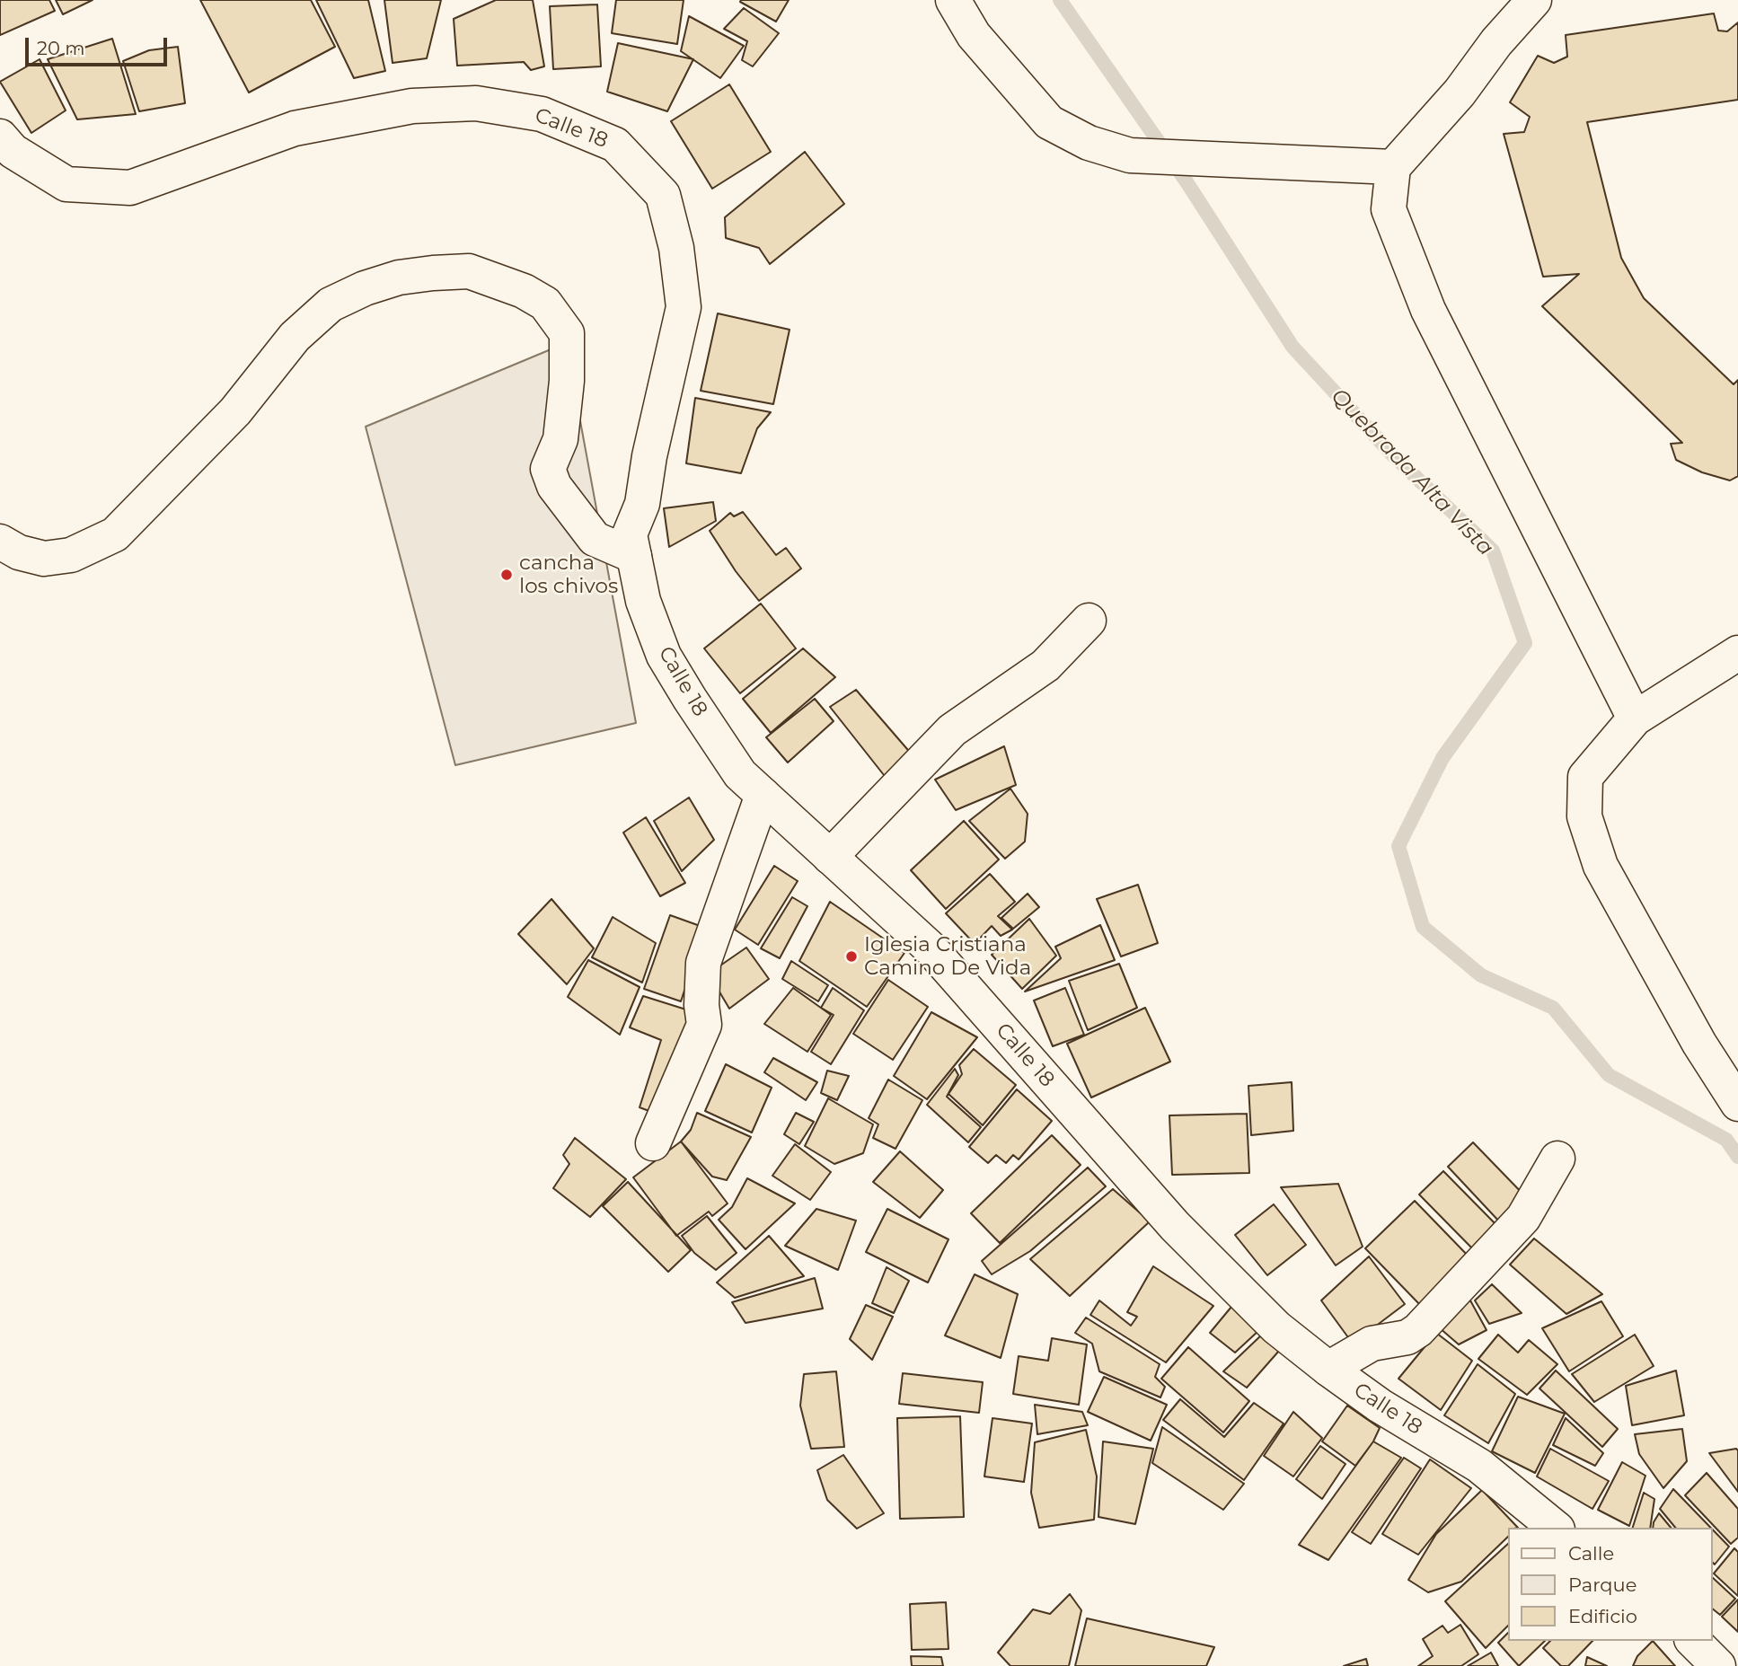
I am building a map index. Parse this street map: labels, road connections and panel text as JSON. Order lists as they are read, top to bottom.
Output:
{
  "streets": {
    "street": ["Calle 18"]
  },
  "water": ["Quebrada Alta Vista"],
  "places": ["cancha los chivos", "Iglesia Cristiana Camino De Vida"],
  "legend": ["Calle", "Parque", "Edificio"],
  "scale_bar": "20 m"
}
